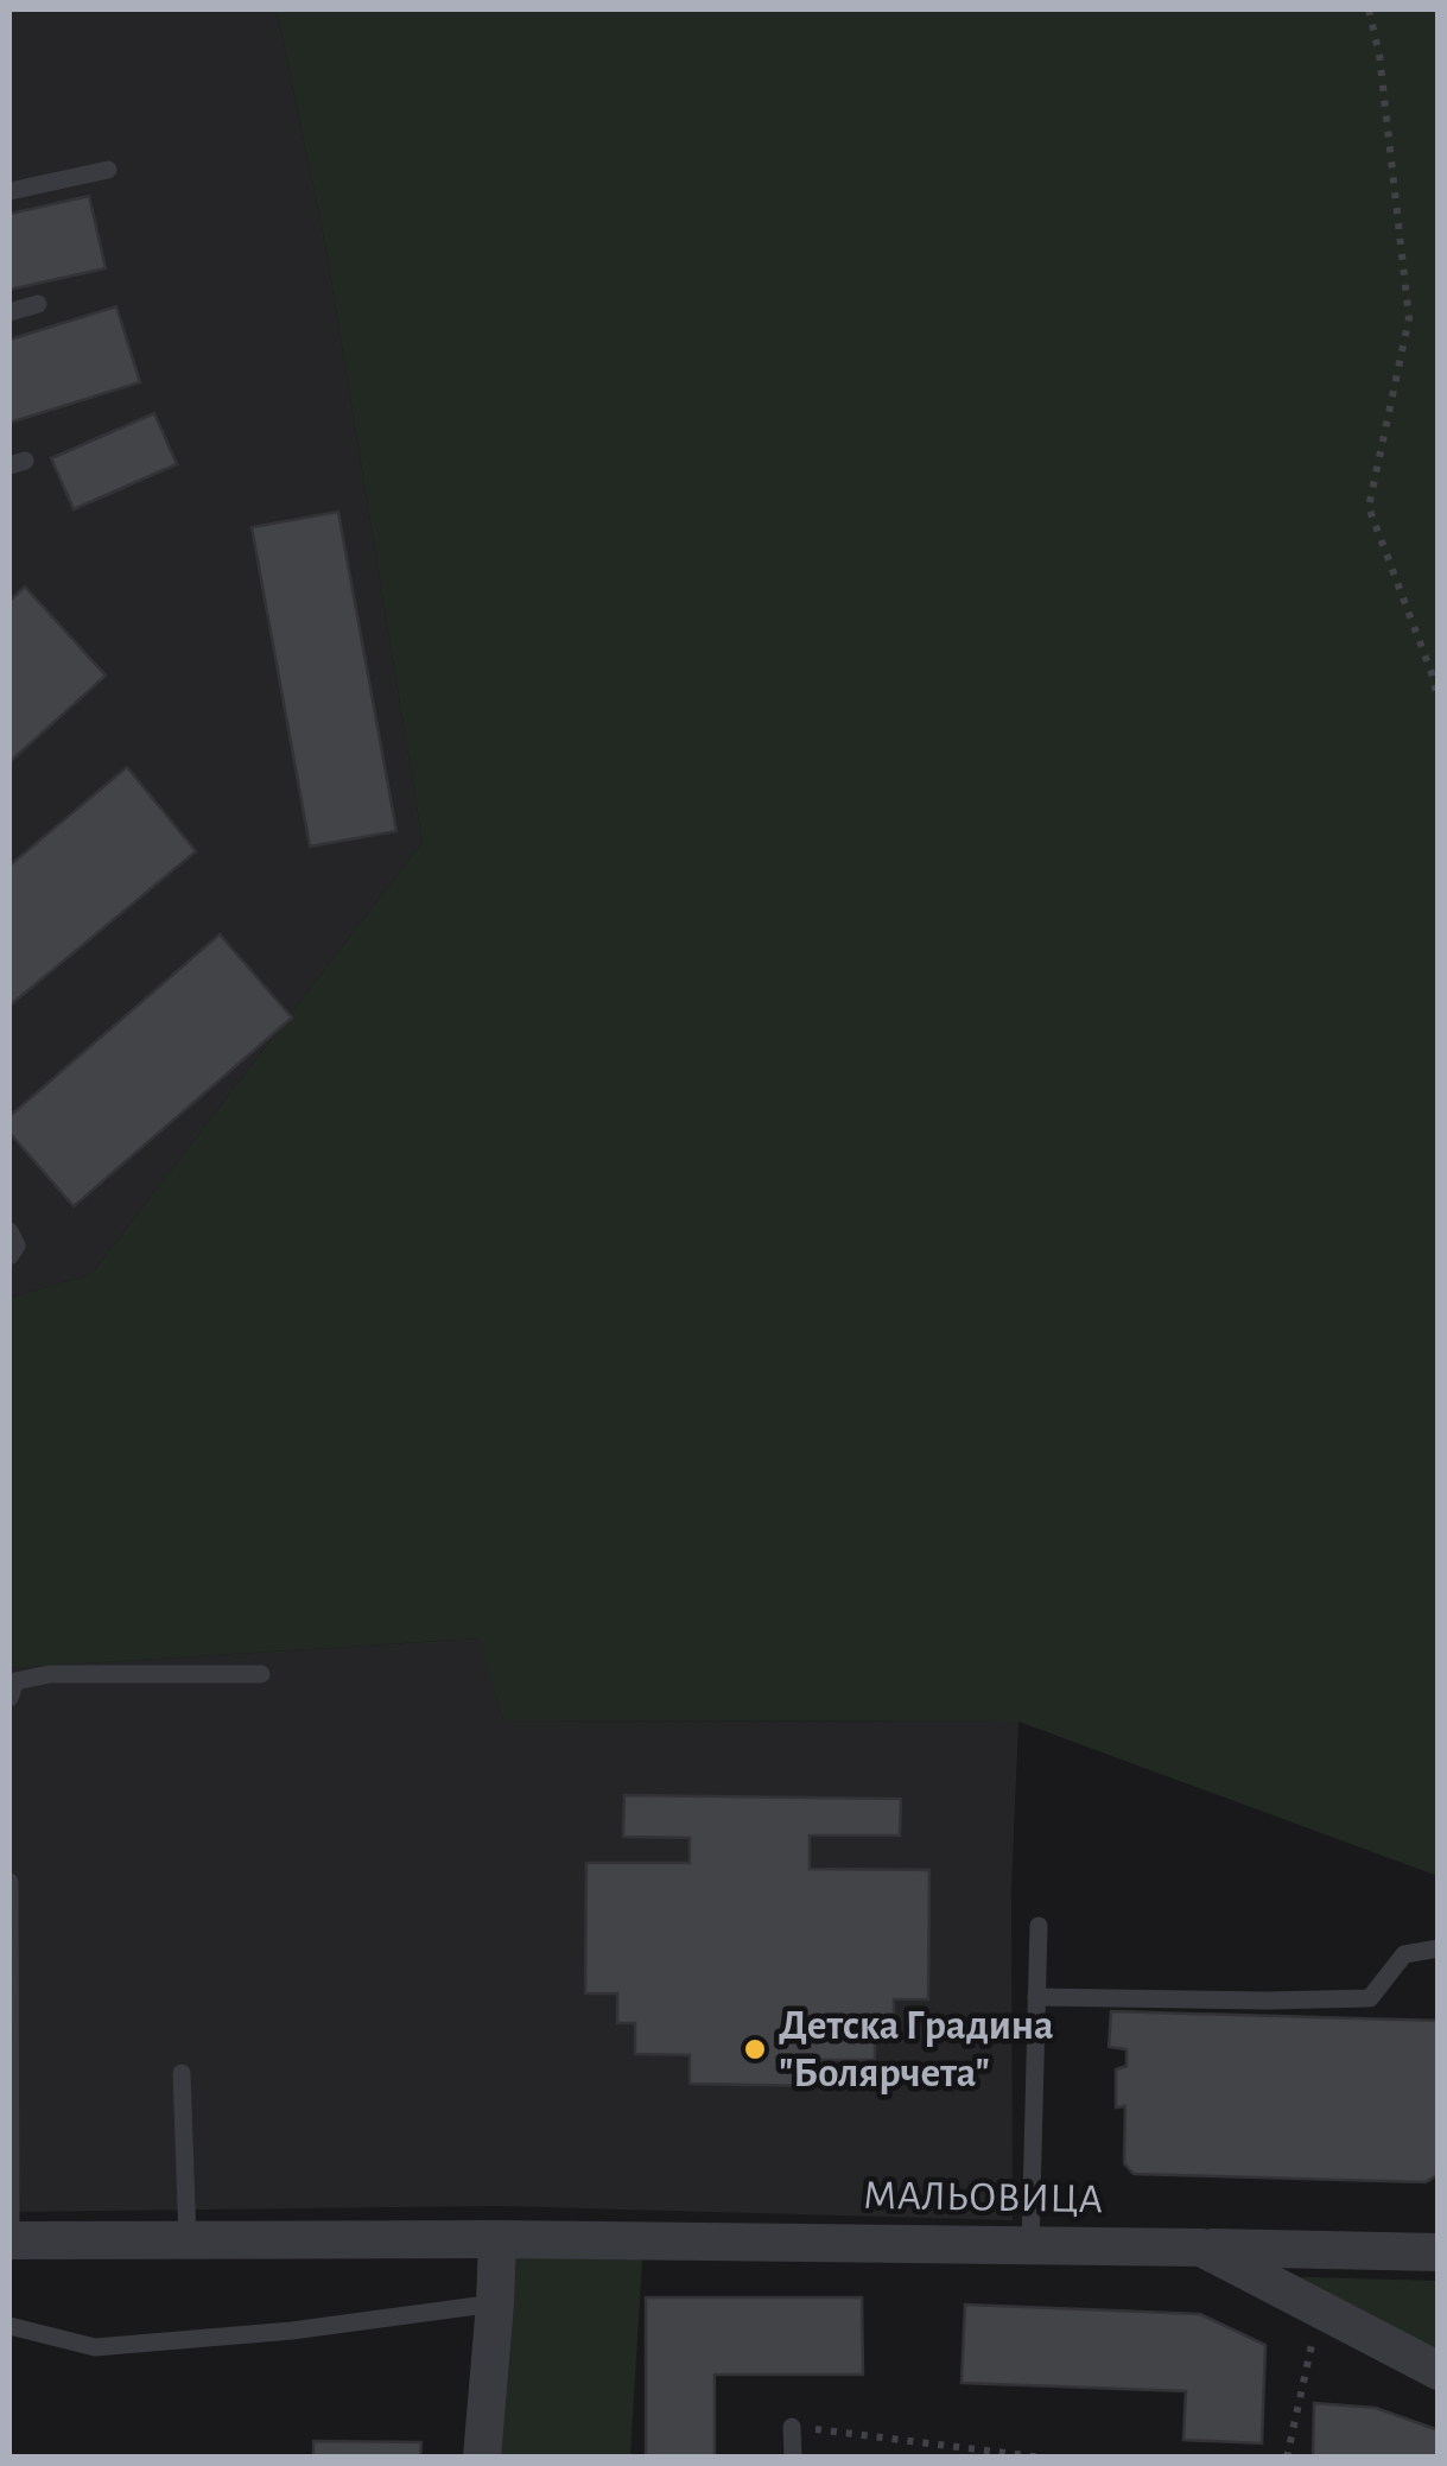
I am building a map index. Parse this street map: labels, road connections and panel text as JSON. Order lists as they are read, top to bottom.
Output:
{
  "streets": {
    "street": ["МАЛЬОВИЦА"]
  },
  "places": ["Детска Градина \"Болярчета\""]
}
